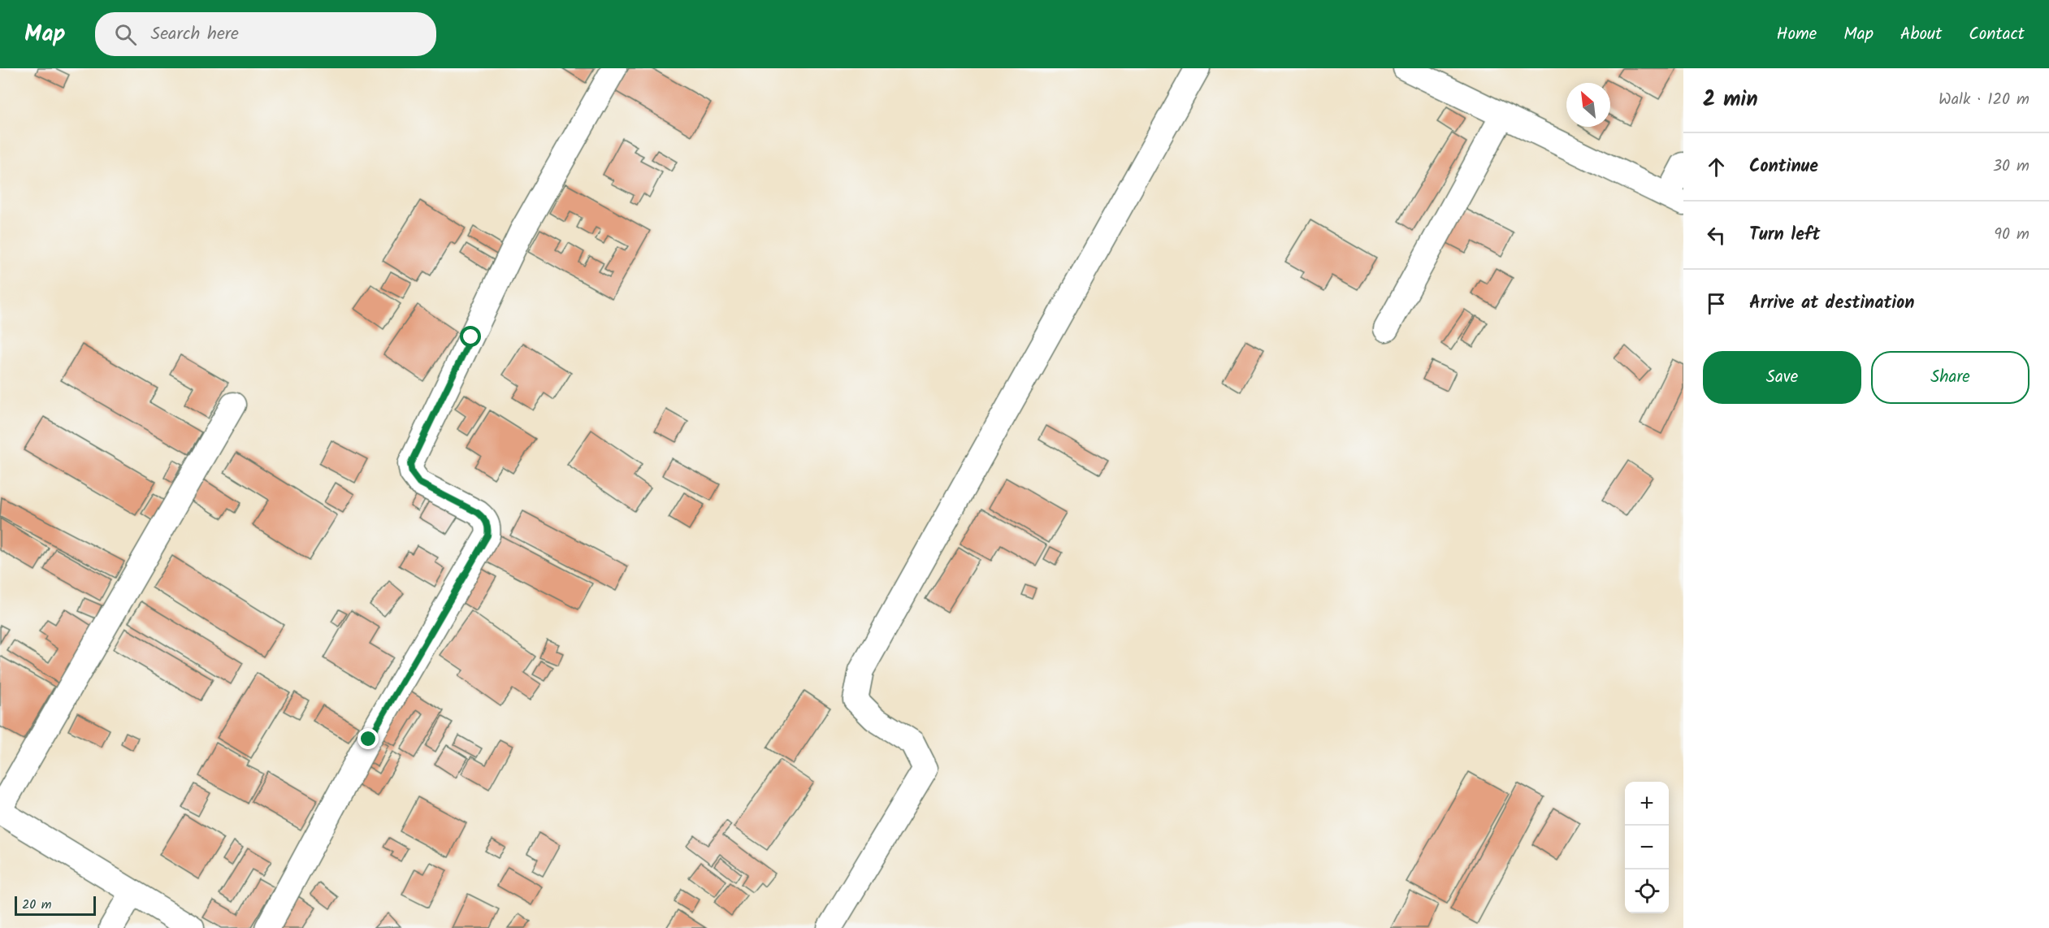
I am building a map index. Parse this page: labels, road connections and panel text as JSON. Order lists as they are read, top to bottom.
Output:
{
  "scale_bar": "20 m",
  "north": "top left",
  "page": {
    "header": "Map",
    "search": "Search here",
    "nav": [
      "Home",
      "Map",
      "About",
      "Contact"
    ],
    "heading": ["2 min", "Walk · 120 m"],
    "list": [
      ["Continue", "30 m"],
      ["Turn left", "90 m"],
      "Arrive at destination"
    ],
    "buttons": ["Save", "Share"],
    "map_buttons": ["+", "−"],
    "scale": "20 m"
  }
}
